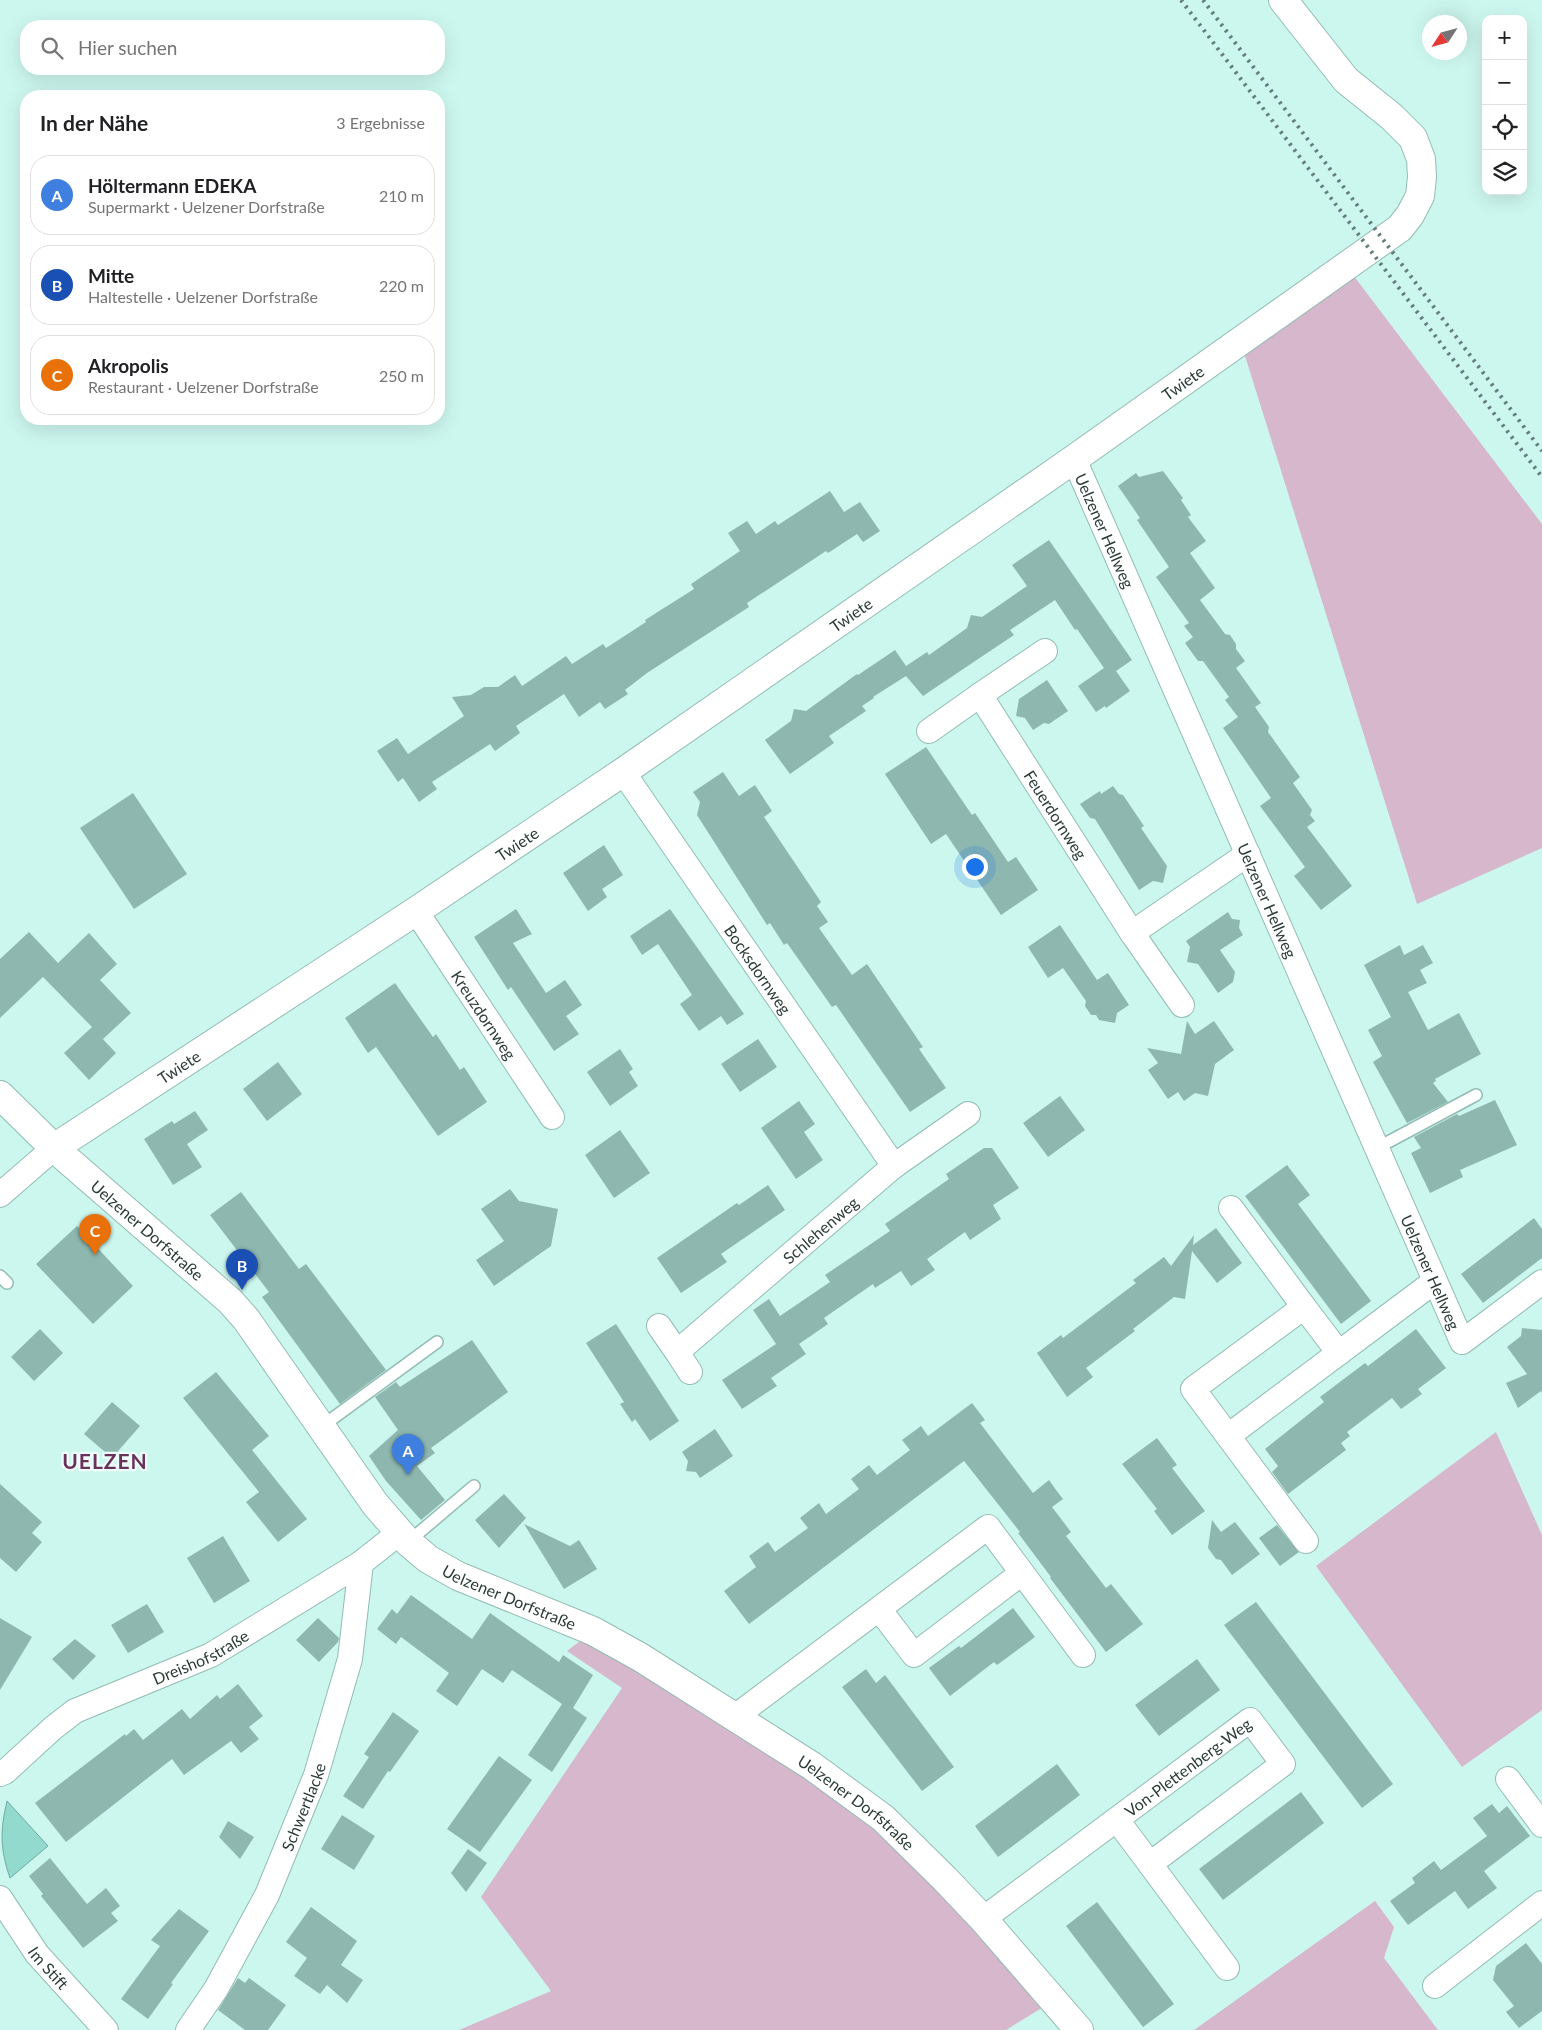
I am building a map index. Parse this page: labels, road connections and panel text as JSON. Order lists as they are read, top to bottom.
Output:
{
  "streets": {
    "street": [
      "Twiete",
      "Uelzener Hellweg",
      "Feuerdornweg",
      "Bocksdornweg",
      "Kreuzdornweg",
      "Uelzener Dorfstraße",
      "Schlehenweg",
      "Dreishofstraße",
      "Von-Plettenberg-Weg",
      "Schwertlacke",
      "Im Stift"
    ]
  },
  "crossings": [
    ["Twiete", "Uelzener Hellweg"],
    ["Twiete", "Bocksdornweg"],
    ["Twiete", "Kreuzdornweg"],
    ["Twiete", "Uelzener Dorfstraße"],
    ["Bocksdornweg", "Schlehenweg"],
    ["Uelzener Dorfstraße", "Dreishofstraße"],
    ["Uelzener Dorfstraße", "Von-Plettenberg-Weg"],
    ["Dreishofstraße", "Schwertlacke"]
  ],
  "districts": ["UELZEN"],
  "north": "bottom left",
  "page": {
    "map_buttons": ["+", "−"],
    "search": "Hier suchen",
    "heading": ["In der Nähe", "3 Ergebnisse"],
    "list": [
      {
        "mark": "A",
        "name": "Höltermann EDEKA",
        "note": "Supermarkt · Uelzener Dorfstraße",
        "value": "210 m"
      },
      {
        "mark": "B",
        "name": "Mitte",
        "note": "Haltestelle · Uelzener Dorfstraße",
        "value": "220 m"
      },
      {
        "mark": "C",
        "name": "Akropolis",
        "note": "Restaurant · Uelzener Dorfstraße",
        "value": "250 m"
      }
    ],
    "pins": ["C", "B", "A"]
  }
}
